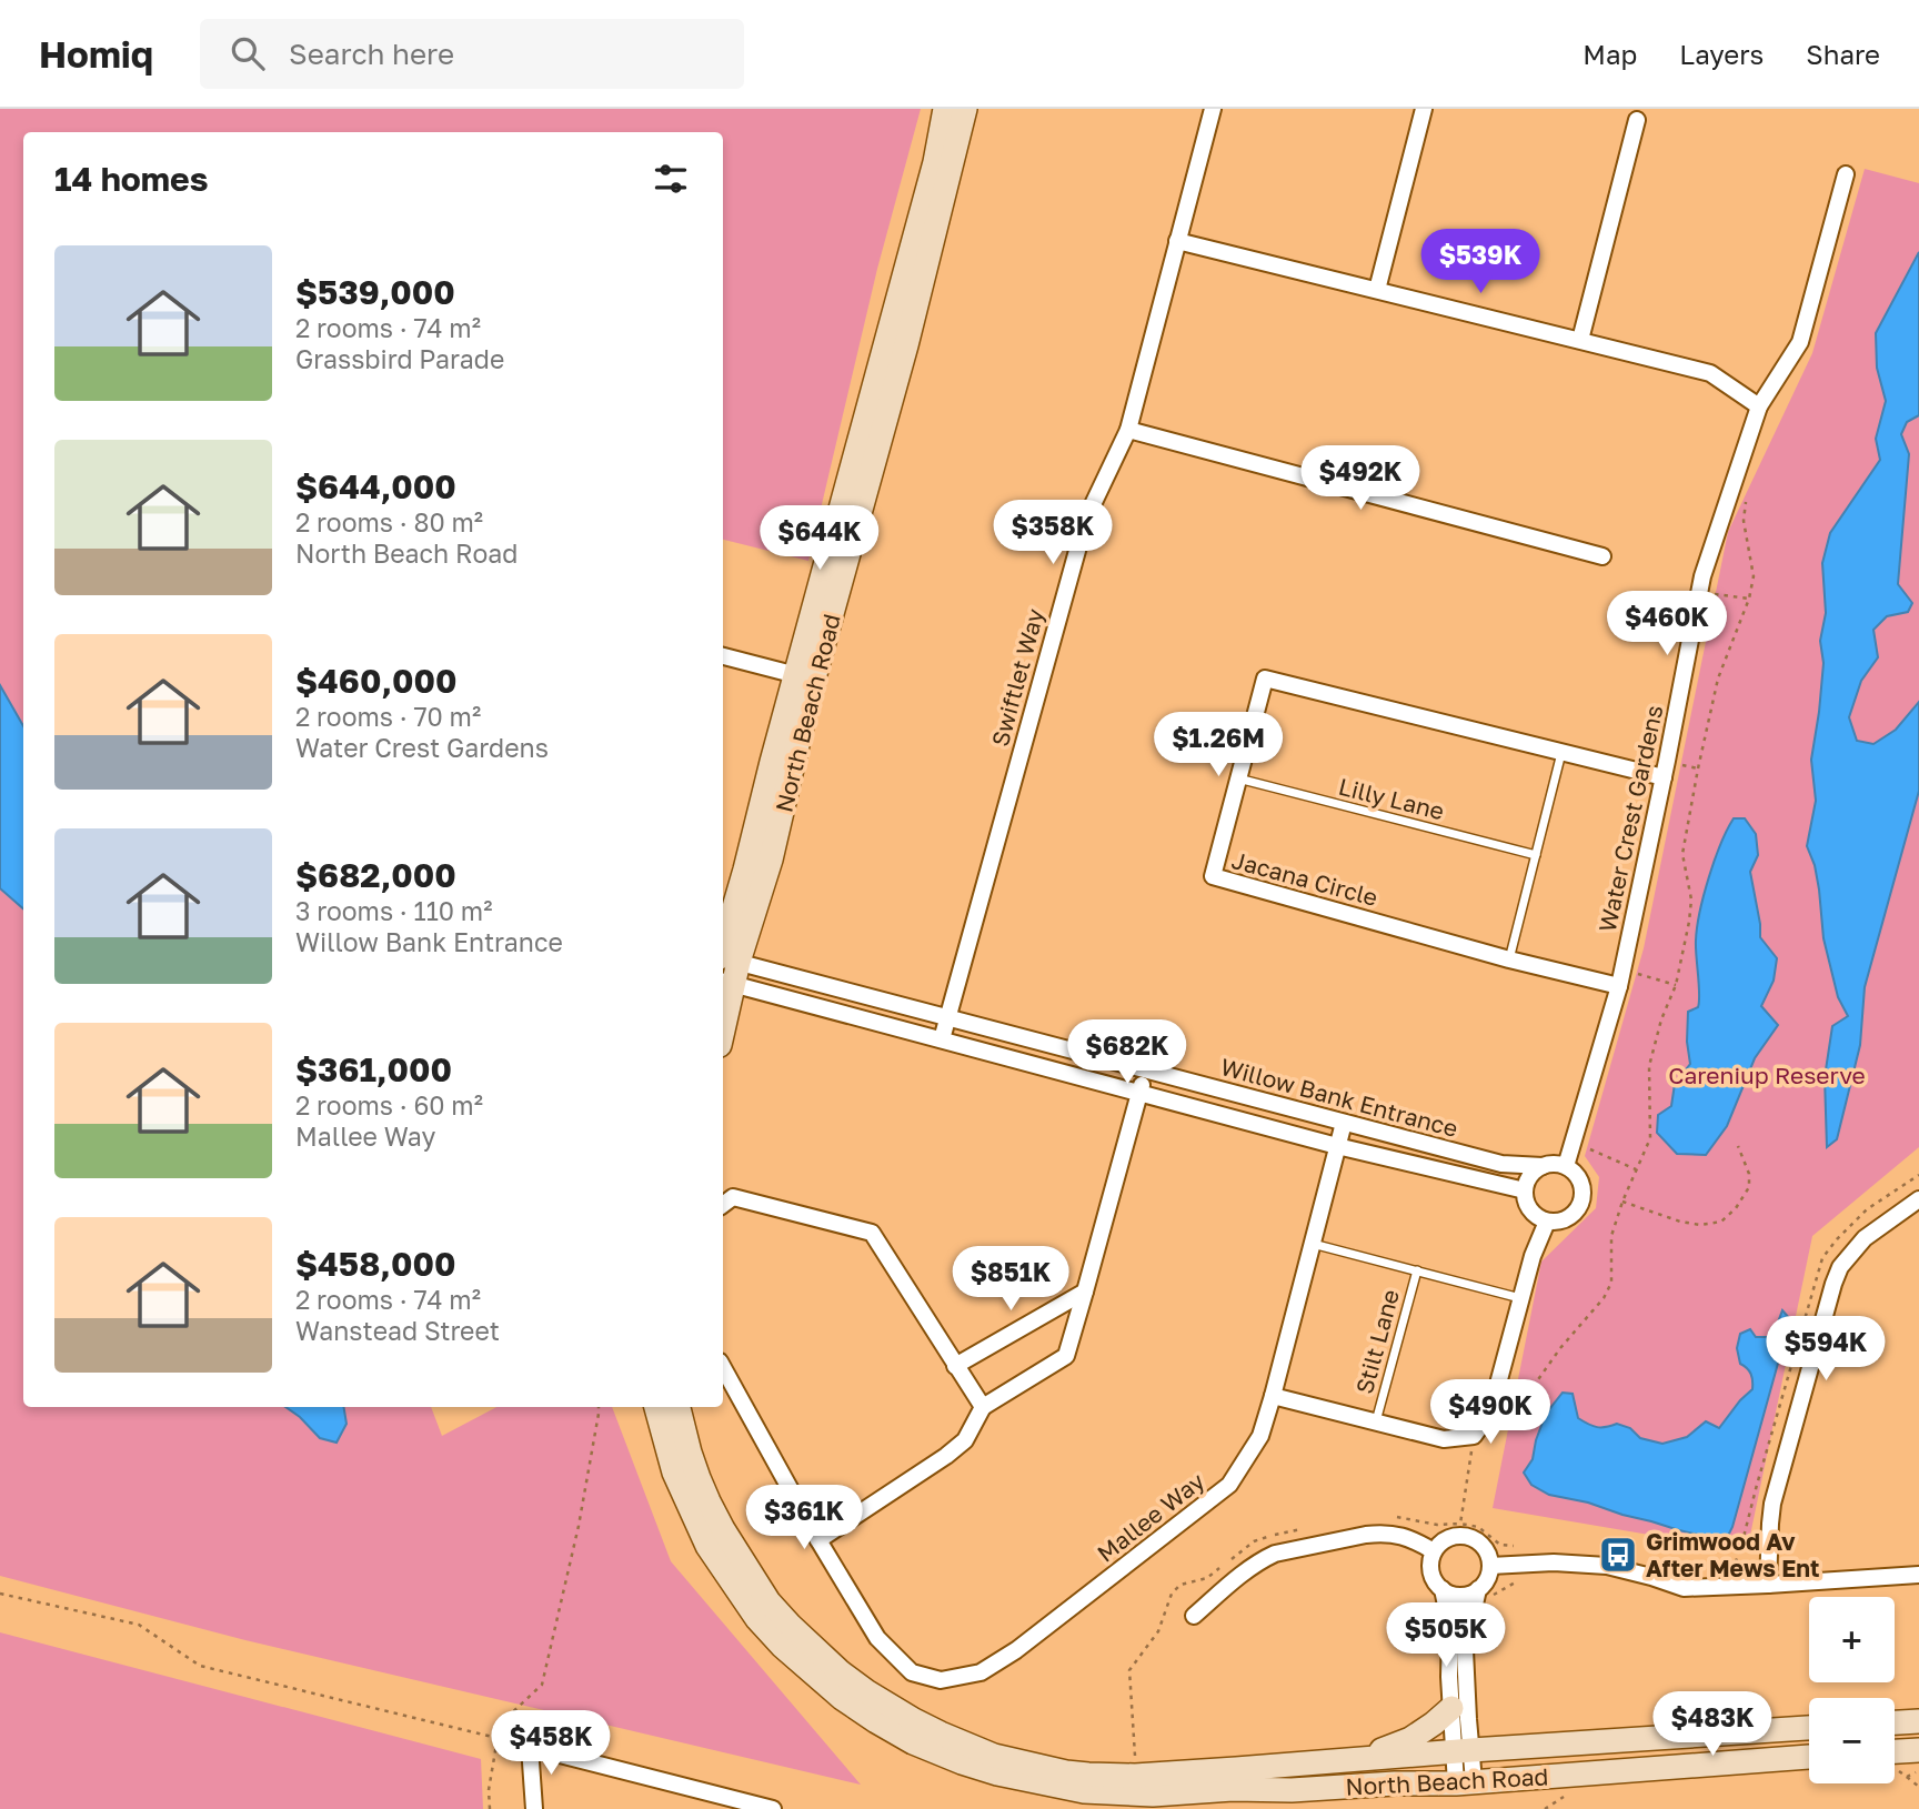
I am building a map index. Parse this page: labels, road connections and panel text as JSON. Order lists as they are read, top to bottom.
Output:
{
  "streets": {
    "main road": ["North Beach Road"],
    "street": [
      "Swiftlet Way",
      "Water Crest Gardens",
      "Jacana Circle",
      "Willow Bank Entrance",
      "Mallee Way"
    ],
    "lane": ["Lilly Lane", "Stilt Lane"]
  },
  "crossings": [
    ["Swiftlet Way", "Willow Bank Entrance"],
    ["North Beach Road", "Willow Bank Entrance"],
    ["Lilly Lane", "Jacana Circle"],
    ["Water Crest Gardens", "Jacana Circle"],
    ["Water Crest Gardens", "Willow Bank Entrance"],
    ["Willow Bank Entrance", "Mallee Way"],
    ["Stilt Lane", "Mallee Way"]
  ],
  "parks": ["Careniup Reserve"],
  "places": {
    "bus stop": ["Grimwood Av After Mews Ent"]
  },
  "page": {
    "header": "Homiq",
    "search": "Search here",
    "nav": ["Map", "Layers", "Share"],
    "heading": "14 homes",
    "list": [
      {
        "name": "$539,000",
        "note": "2 rooms · 74 m² · Grassbird Parade"
      },
      {
        "name": "$644,000",
        "note": "2 rooms · 80 m² · North Beach Road"
      },
      {
        "name": "$460,000",
        "note": "2 rooms · 70 m² · Water Crest Gardens"
      },
      {
        "name": "$682,000",
        "note": "3 rooms · 110 m² · Willow Bank Entrance"
      },
      {
        "name": "$361,000",
        "note": "2 rooms · 60 m² · Mallee Way"
      },
      {
        "name": "$458,000",
        "note": "2 rooms · 74 m² · Wanstead Street"
      }
    ],
    "price": [
      "$539K",
      "$492K",
      "$358K",
      "$644K",
      "$460K",
      "$1.26M",
      "$682K",
      "$851K",
      "$594K",
      "$490K",
      "$361K",
      "$505K",
      "$483K",
      "$458K"
    ],
    "map_buttons": ["+", "−"]
  }
}
